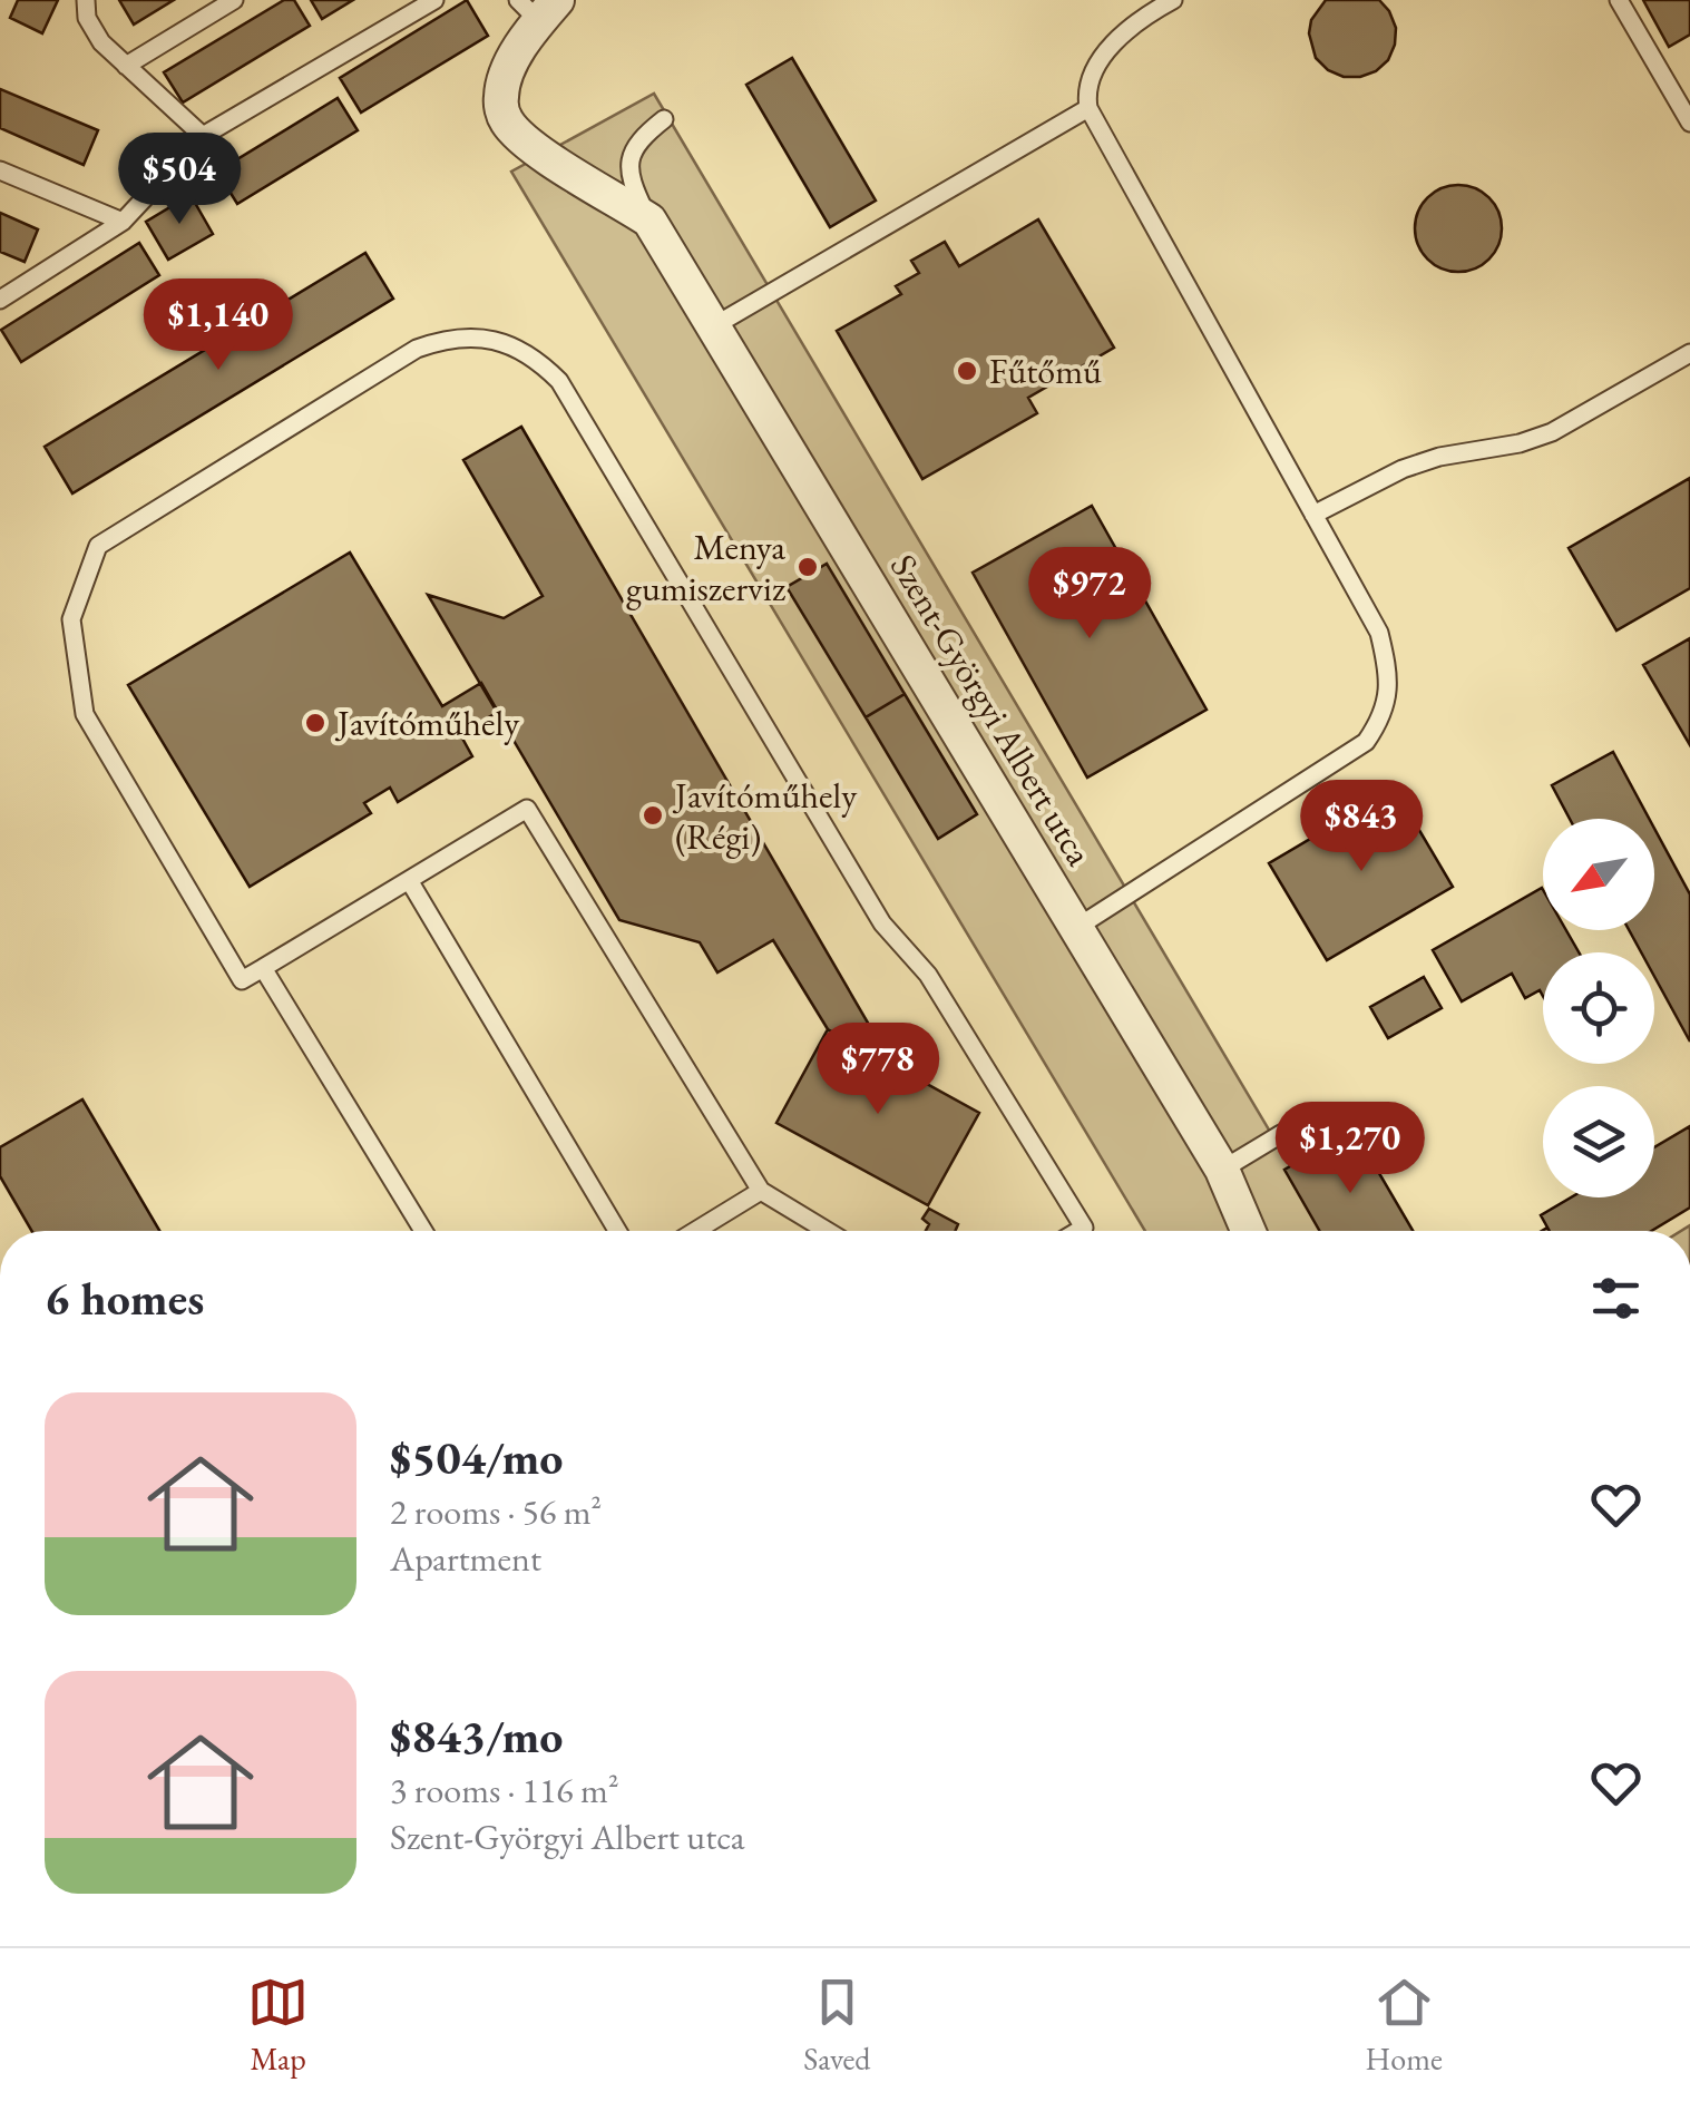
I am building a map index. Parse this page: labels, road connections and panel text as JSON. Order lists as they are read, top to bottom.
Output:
{
  "streets": {
    "street": ["Szent-Györgyi Albert utca"]
  },
  "places": [
    "Fűtőmű",
    "Menya gumiszerviz",
    "Javítóműhely",
    "Javítóműhely (Régi)"
  ],
  "north": "bottom left",
  "page": {
    "price": [
      "$504",
      "$1,140",
      "$972",
      "$843",
      "$778",
      "$1,270"
    ],
    "heading": "6 homes",
    "list": [
      {
        "name": "$504/mo",
        "note": "2 rooms · 56 m² · Apartment"
      },
      {
        "name": "$843/mo",
        "note": "3 rooms · 116 m² · Szent-Györgyi Albert utca"
      }
    ],
    "tabs": ["Map", "Saved", "Home"]
  }
}
